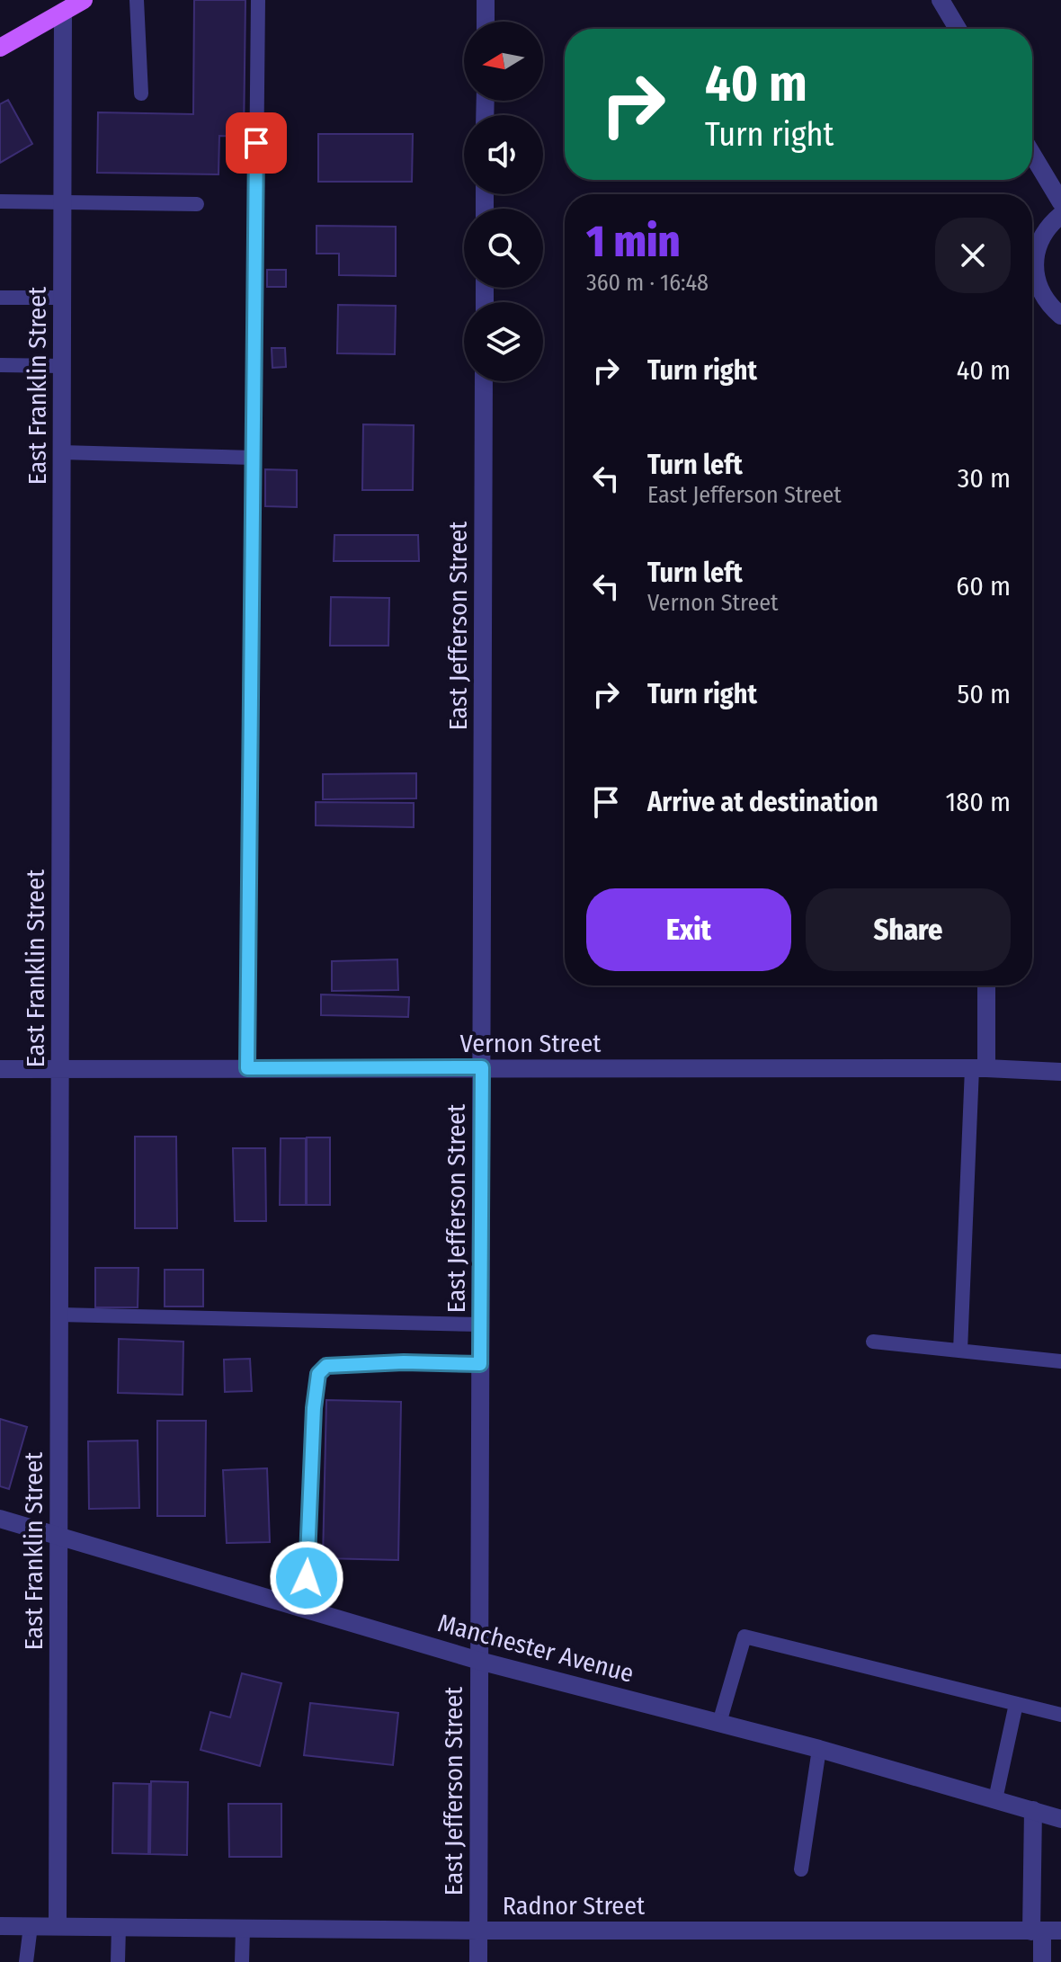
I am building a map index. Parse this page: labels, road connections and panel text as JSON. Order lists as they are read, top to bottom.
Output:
{
  "streets": {
    "street": [
      "East Franklin Street",
      "East Jefferson Street",
      "Vernon Street",
      "Manchester Avenue",
      "Radnor Street"
    ]
  },
  "crossings": [
    ["East Franklin Street", "Vernon Street"],
    ["East Franklin Street", "Manchester Avenue"],
    ["East Franklin Street", "Radnor Street"],
    ["East Jefferson Street", "Vernon Street"],
    ["East Jefferson Street", "Manchester Avenue"],
    ["East Jefferson Street", "Radnor Street"]
  ],
  "north": "left",
  "page": {
    "turn": ["40 m", "Turn right"],
    "heading": ["1 min", "360 m · 16:48"],
    "list": [
      {
        "name": "Turn right",
        "value": "40 m"
      },
      {
        "name": "Turn left",
        "note": "East Jefferson Street",
        "value": "30 m"
      },
      {
        "name": "Turn left",
        "note": "Vernon Street",
        "value": "60 m"
      },
      {
        "name": "Turn right",
        "value": "50 m"
      },
      {
        "name": "Arrive at destination",
        "value": "180 m"
      }
    ],
    "buttons": ["Exit", "Share"]
  }
}
